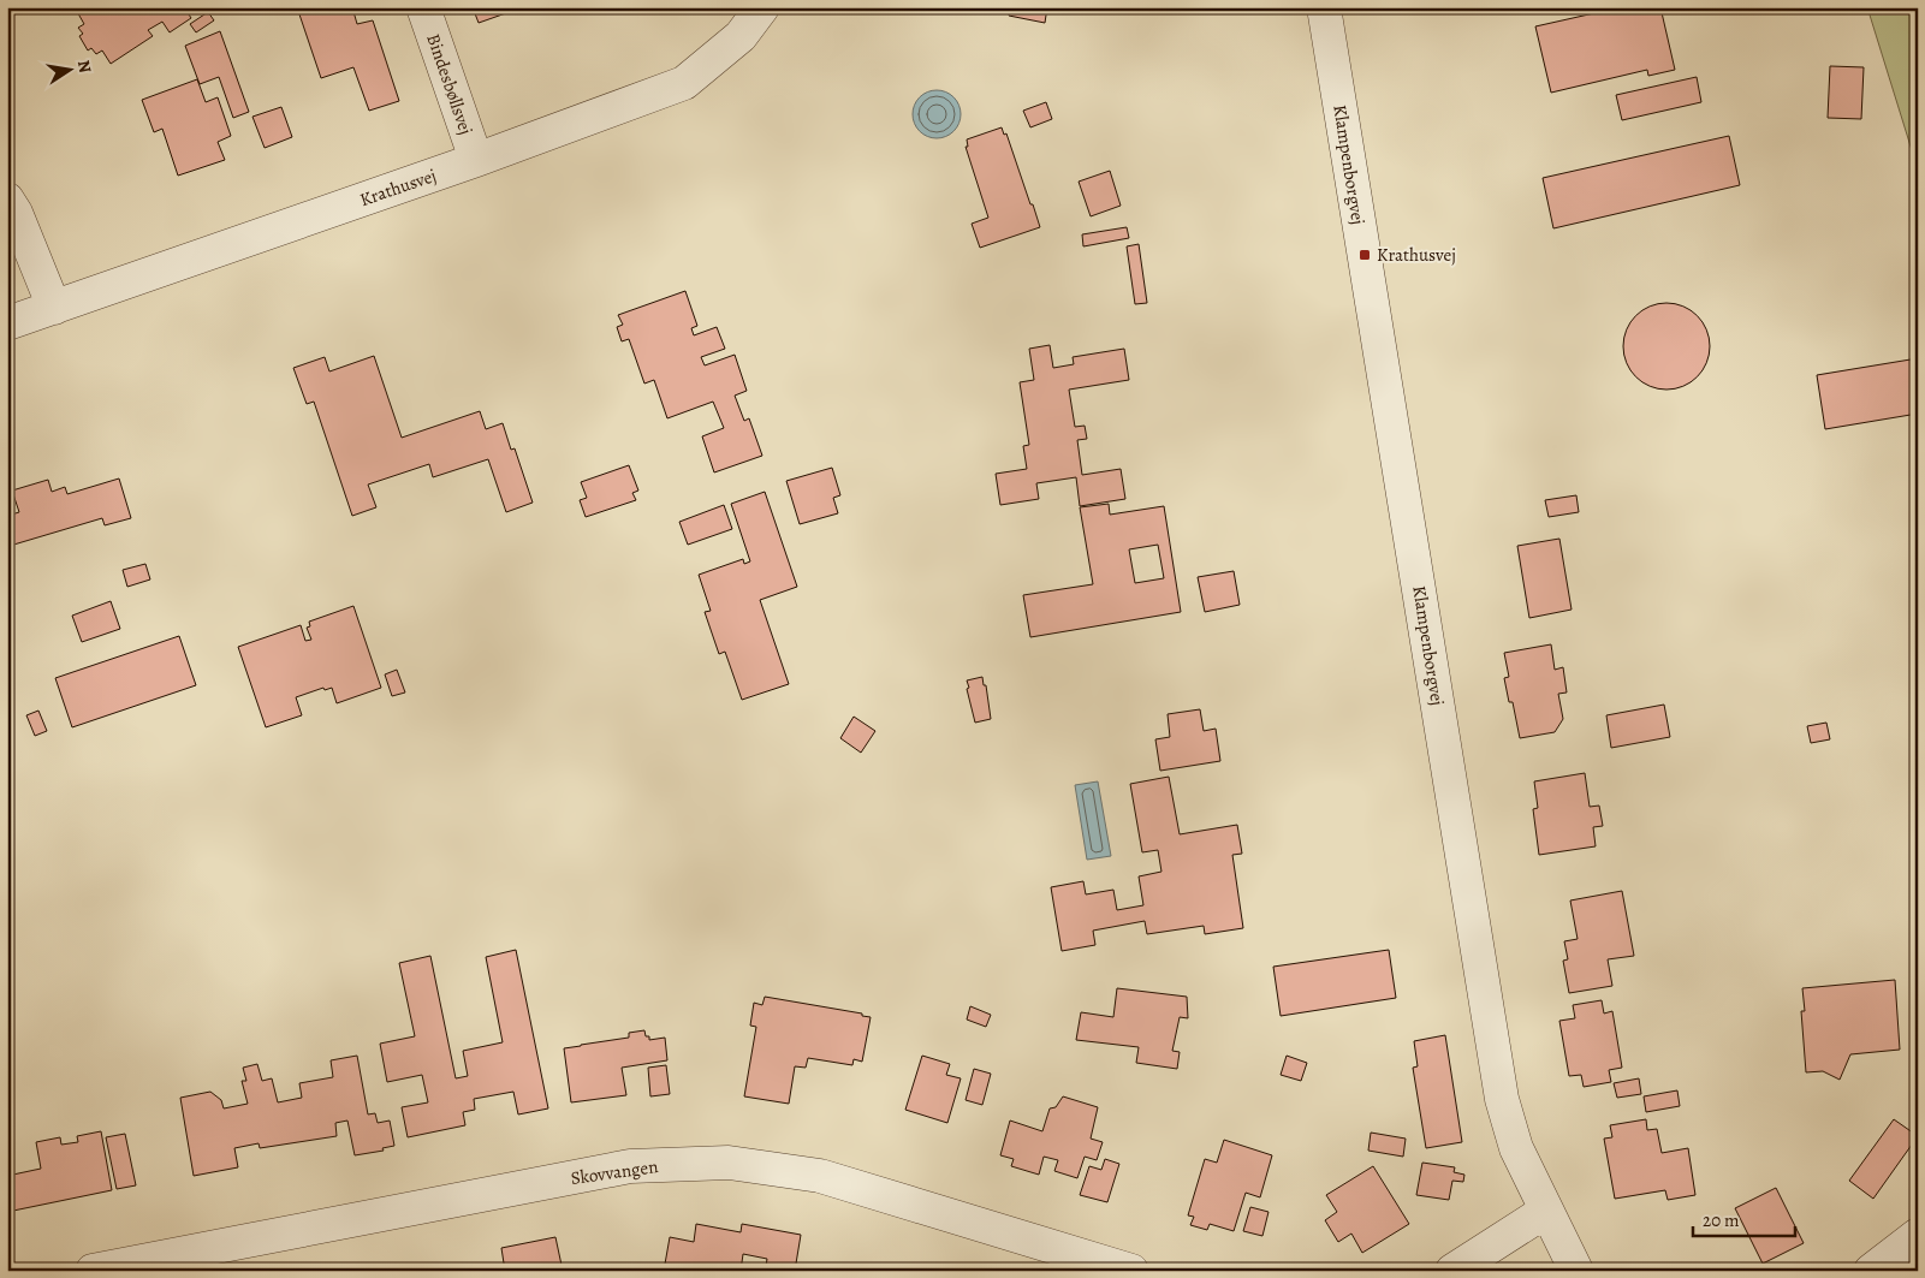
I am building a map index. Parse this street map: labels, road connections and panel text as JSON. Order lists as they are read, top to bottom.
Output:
{
  "streets": {
    "street": [
      "Bindesbøllsvej",
      "Klampenborgvej",
      "Krathusvej",
      "Skovvangen"
    ]
  },
  "crossings": [
    ["Bindesbøllsvej", "Krathusvej"]
  ],
  "places": {
    "transit": ["Krathusvej"]
  },
  "scale_bar": "20 m",
  "north": "right"
}
